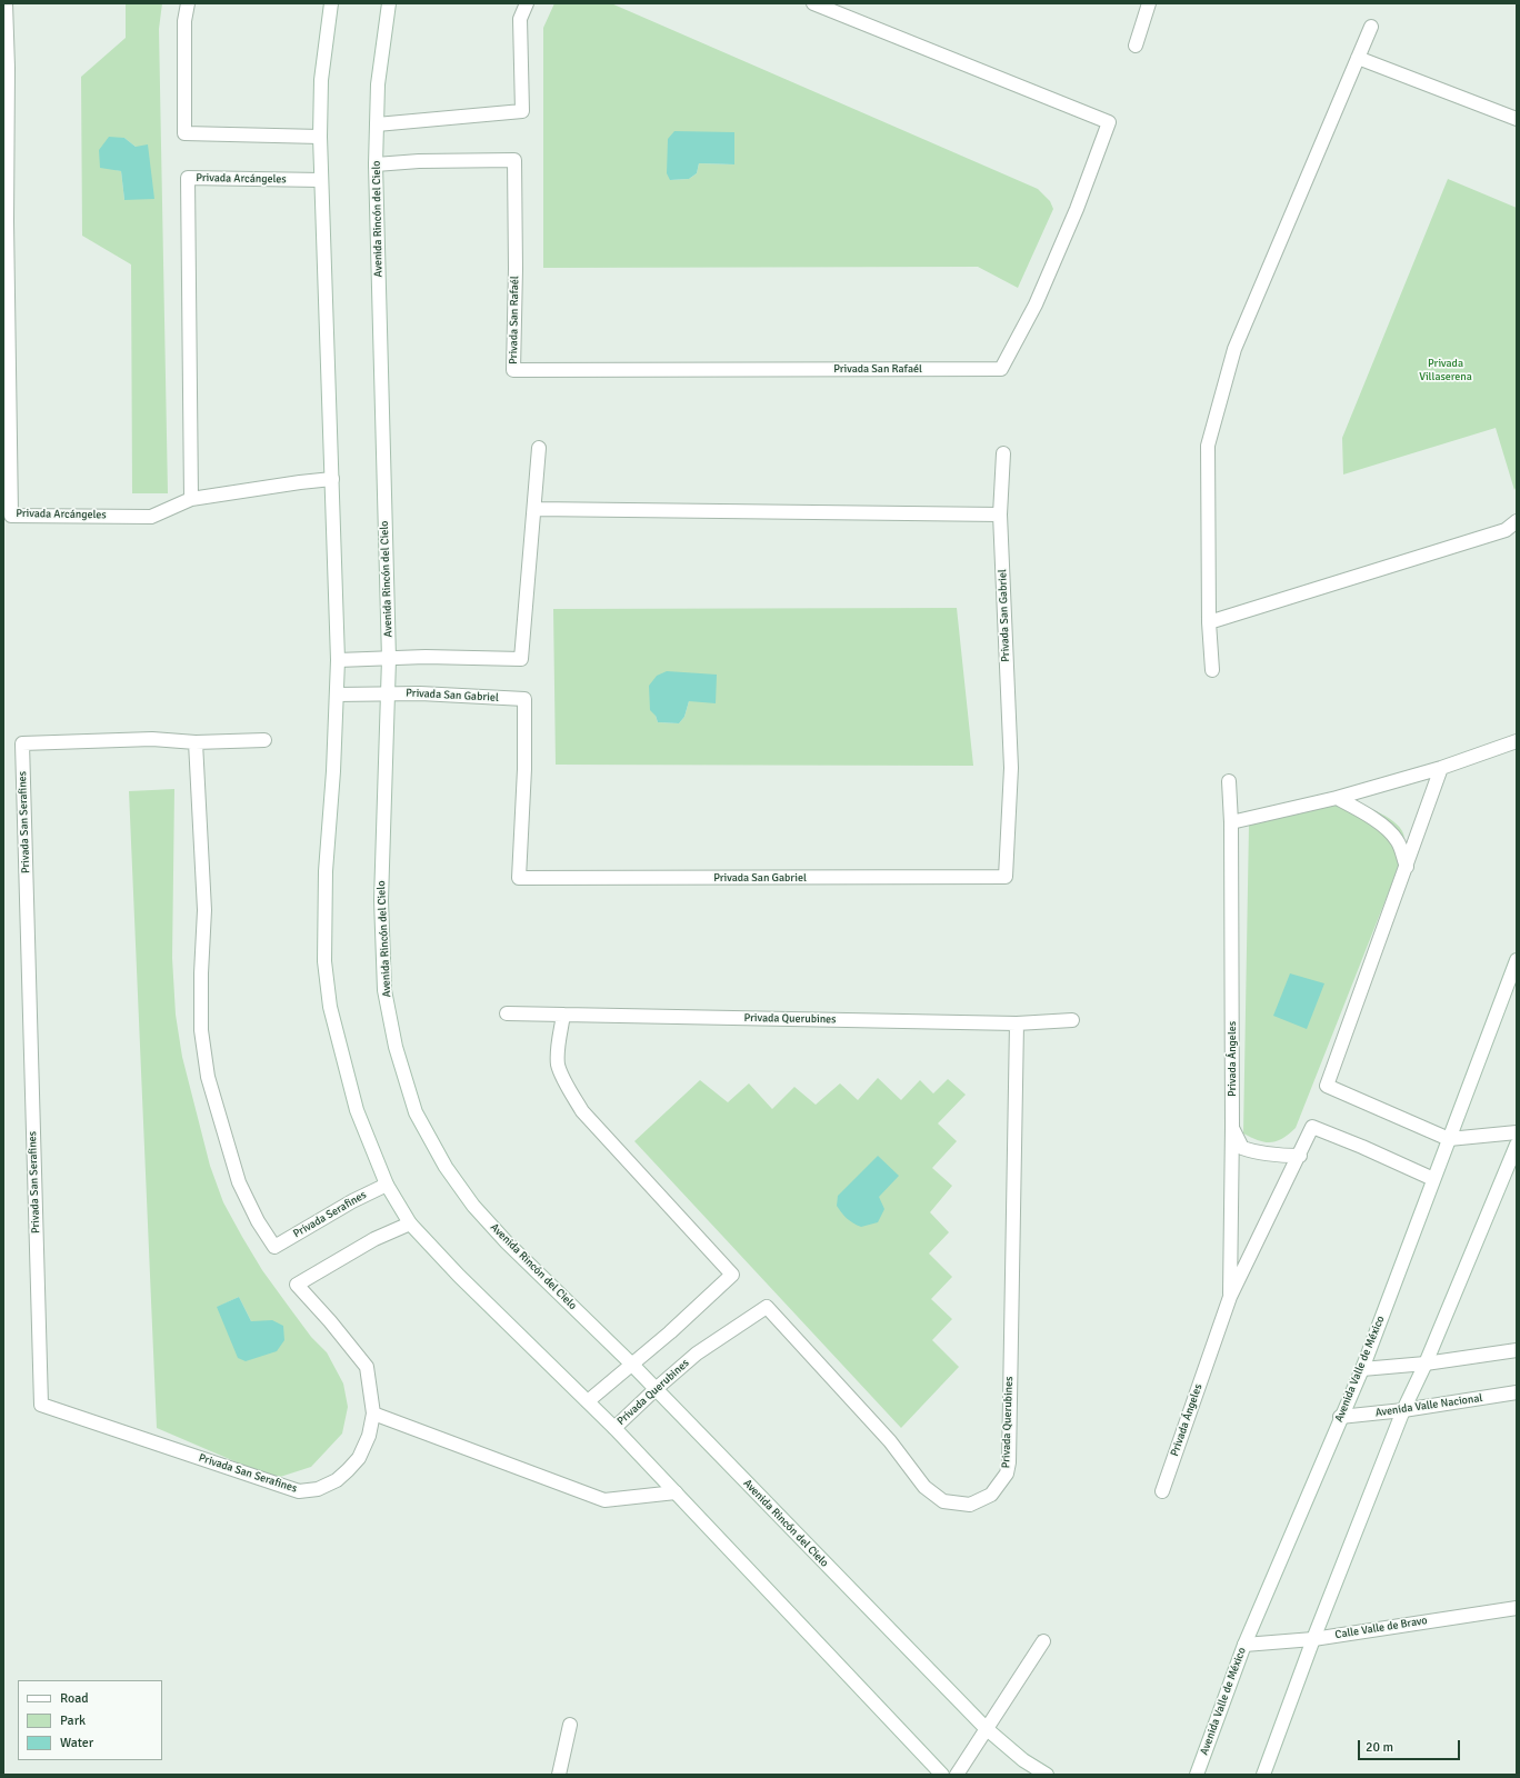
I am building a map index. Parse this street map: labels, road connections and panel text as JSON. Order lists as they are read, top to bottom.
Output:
{
  "streets": {
    "street": [
      "Privada Arcángeles",
      "Avenida Rincón del Cielo",
      "Privada San Rafaél",
      "Privada San Gabriel",
      "Privada San Serafines",
      "Privada Querubines",
      "Privada Ángeles",
      "Privada Serafines",
      "Avenida Valle de México",
      "Avenida Valle Nacional",
      "Calle Valle de Bravo"
    ]
  },
  "crossings": [
    ["Avenida Rincón del Cielo", "Privada San Rafaél"],
    ["Avenida Rincón del Cielo", "Privada San Gabriel"],
    ["Avenida Rincón del Cielo", "Privada Querubines"],
    ["Privada San Serafines", "Privada Serafines"],
    ["Privada Ángeles", "Avenida Valle de México"],
    ["Avenida Valle de México", "Avenida Valle Nacional"],
    ["Avenida Valle de México", "Calle Valle de Bravo"]
  ],
  "parks": ["Privada Villaserena"],
  "legend": ["Road", "Park", "Water"],
  "scale_bar": "20 m"
}
